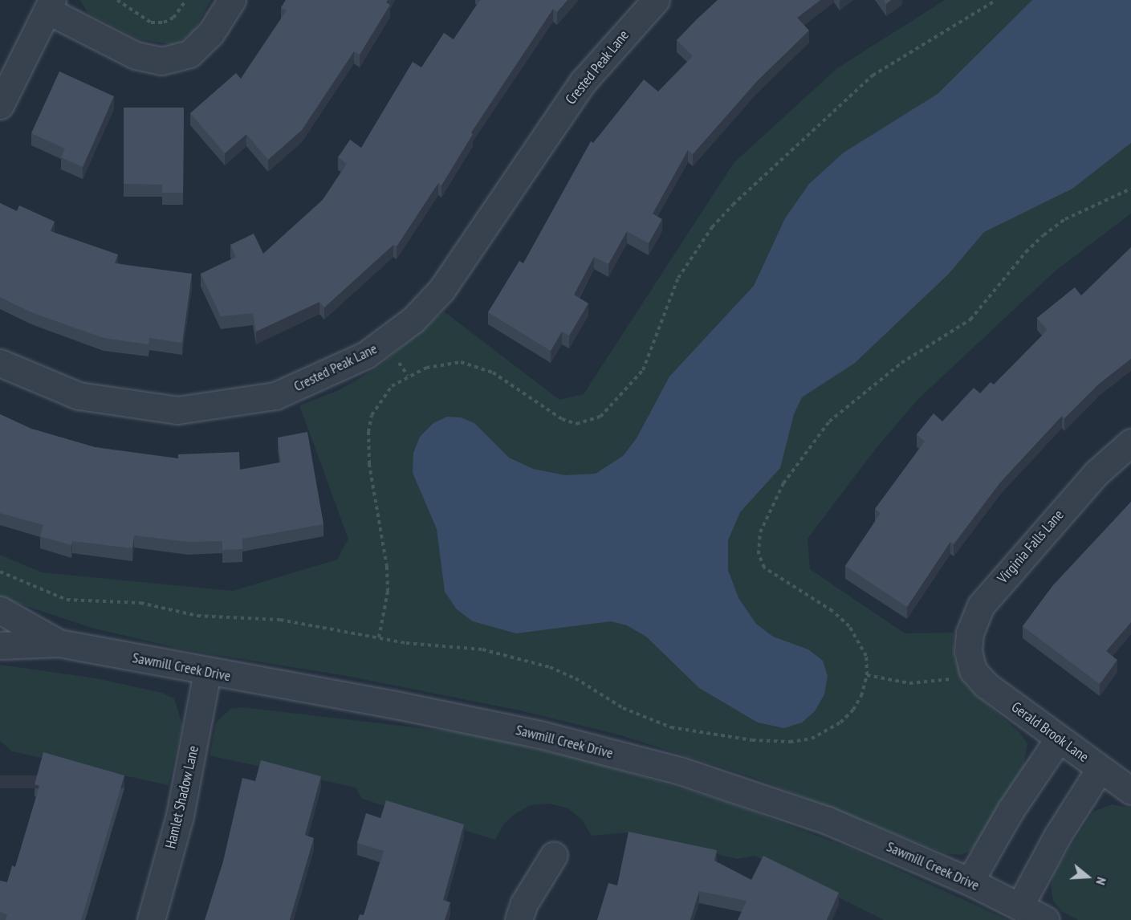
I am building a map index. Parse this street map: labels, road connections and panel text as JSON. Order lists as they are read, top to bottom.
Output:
{
  "streets": {
    "street": [
      "Crested Peak Lane",
      "Virginia Falls Lane",
      "Sawmill Creek Drive",
      "Gerald Brook Lane",
      "Hamlet Shadow Lane"
    ]
  },
  "crossings": [
    ["Virginia Falls Lane", "Gerald Brook Lane"],
    ["Sawmill Creek Drive", "Hamlet Shadow Lane"]
  ],
  "north": "right"
}
